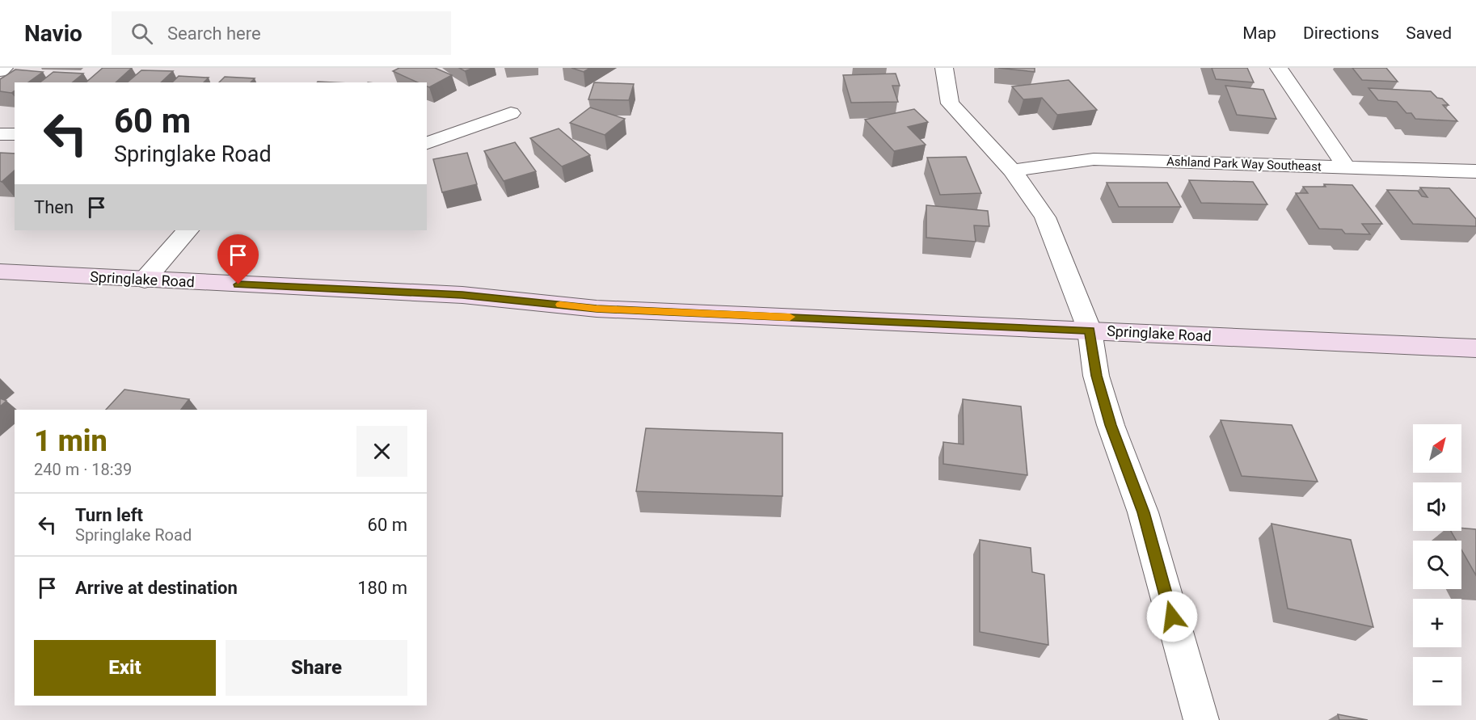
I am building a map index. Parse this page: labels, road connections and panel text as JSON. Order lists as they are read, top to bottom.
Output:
{
  "streets": {
    "street": ["Ashland Park Way Southeast", "Springlake Road"]
  },
  "north": "top right",
  "page": {
    "header": "Navio",
    "search": "Search here",
    "nav": ["Map", "Directions", "Saved"],
    "turn": ["60 m", "Springlake Road"],
    "then": "Then",
    "heading": ["1 min", "240 m · 18:39"],
    "map_buttons": ["+", "−"],
    "list": [
      {
        "name": "Turn left",
        "note": "Springlake Road",
        "value": "60 m"
      },
      {
        "name": "Arrive at destination",
        "value": "180 m"
      }
    ],
    "buttons": ["Exit", "Share"]
  }
}
